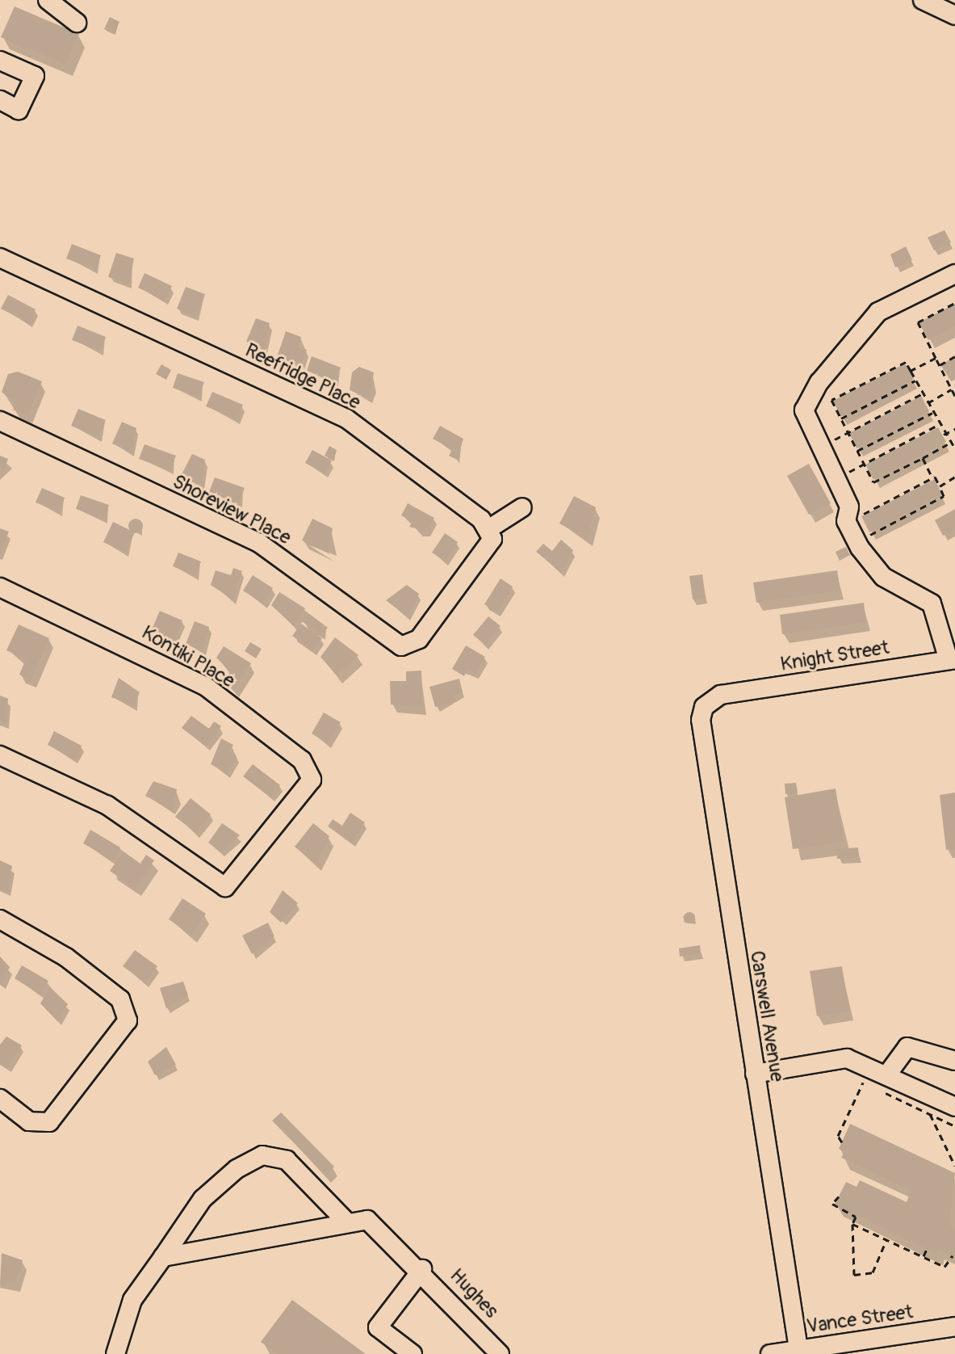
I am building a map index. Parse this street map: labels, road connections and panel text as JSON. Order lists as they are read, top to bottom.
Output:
{
  "streets": {
    "street": [
      "Reefridge Place",
      "Shoreview Place",
      "Knight Street",
      "Kontiki Place",
      "Carswell Avenue",
      "Hughes",
      "Vance Street"
    ]
  },
  "crossings": [
    ["Reefridge Place", "Shoreview Place"],
    ["Knight Street", "Carswell Avenue"],
    ["Carswell Avenue", "Vance Street"]
  ]
}
